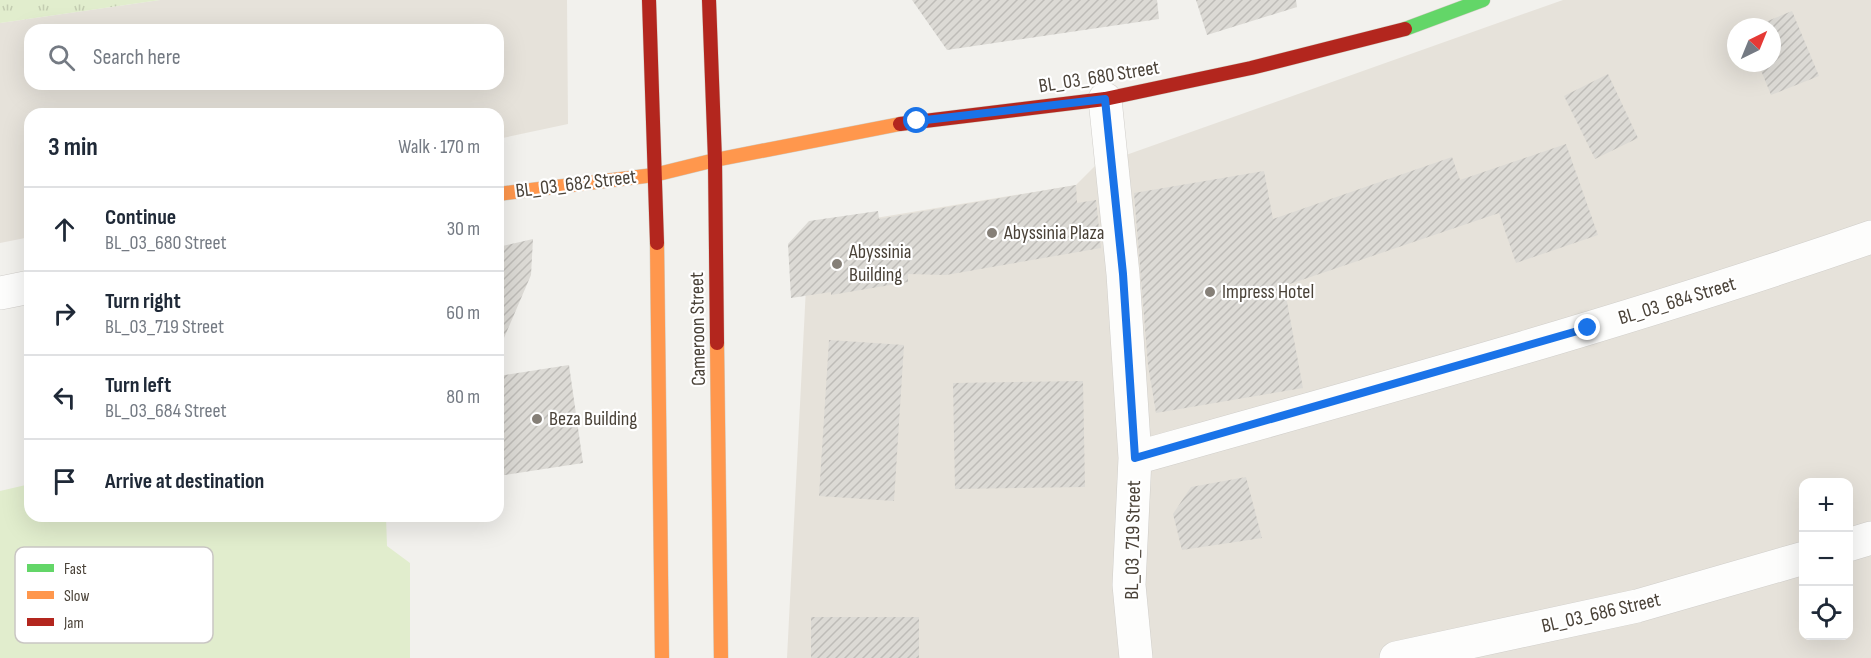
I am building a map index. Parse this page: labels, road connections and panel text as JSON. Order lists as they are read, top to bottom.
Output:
{
  "streets": {
    "main road": ["BL_03_680 Street", "BL_03_682 Street", "Cameroon Street"],
    "street": ["BL_03_684 Street", "BL_03_719 Street", "BL_03_686 Street"]
  },
  "crossings": [
    ["BL_03_680 Street", "BL_03_682 Street"],
    ["BL_03_680 Street", "Cameroon Street"],
    ["BL_03_680 Street", "BL_03_719 Street"],
    ["BL_03_682 Street", "Cameroon Street"],
    ["BL_03_684 Street", "BL_03_719 Street"]
  ],
  "places": [
    "Abyssinia Plaza",
    "Abyssinia Building",
    "Impress Hotel",
    "Beza Building"
  ],
  "legend": ["Fast", "Slow", "Jam"],
  "north": "top right",
  "page": {
    "search": "Search here",
    "heading": ["3 min", "Walk · 170 m"],
    "list": [
      ["Continue", "BL_03_680 Street", "30 m"],
      ["Turn right", "BL_03_719 Street", "60 m"],
      ["Turn left", "BL_03_684 Street", "80 m"],
      "Arrive at destination"
    ],
    "map_buttons": ["+", "−"]
  }
}
